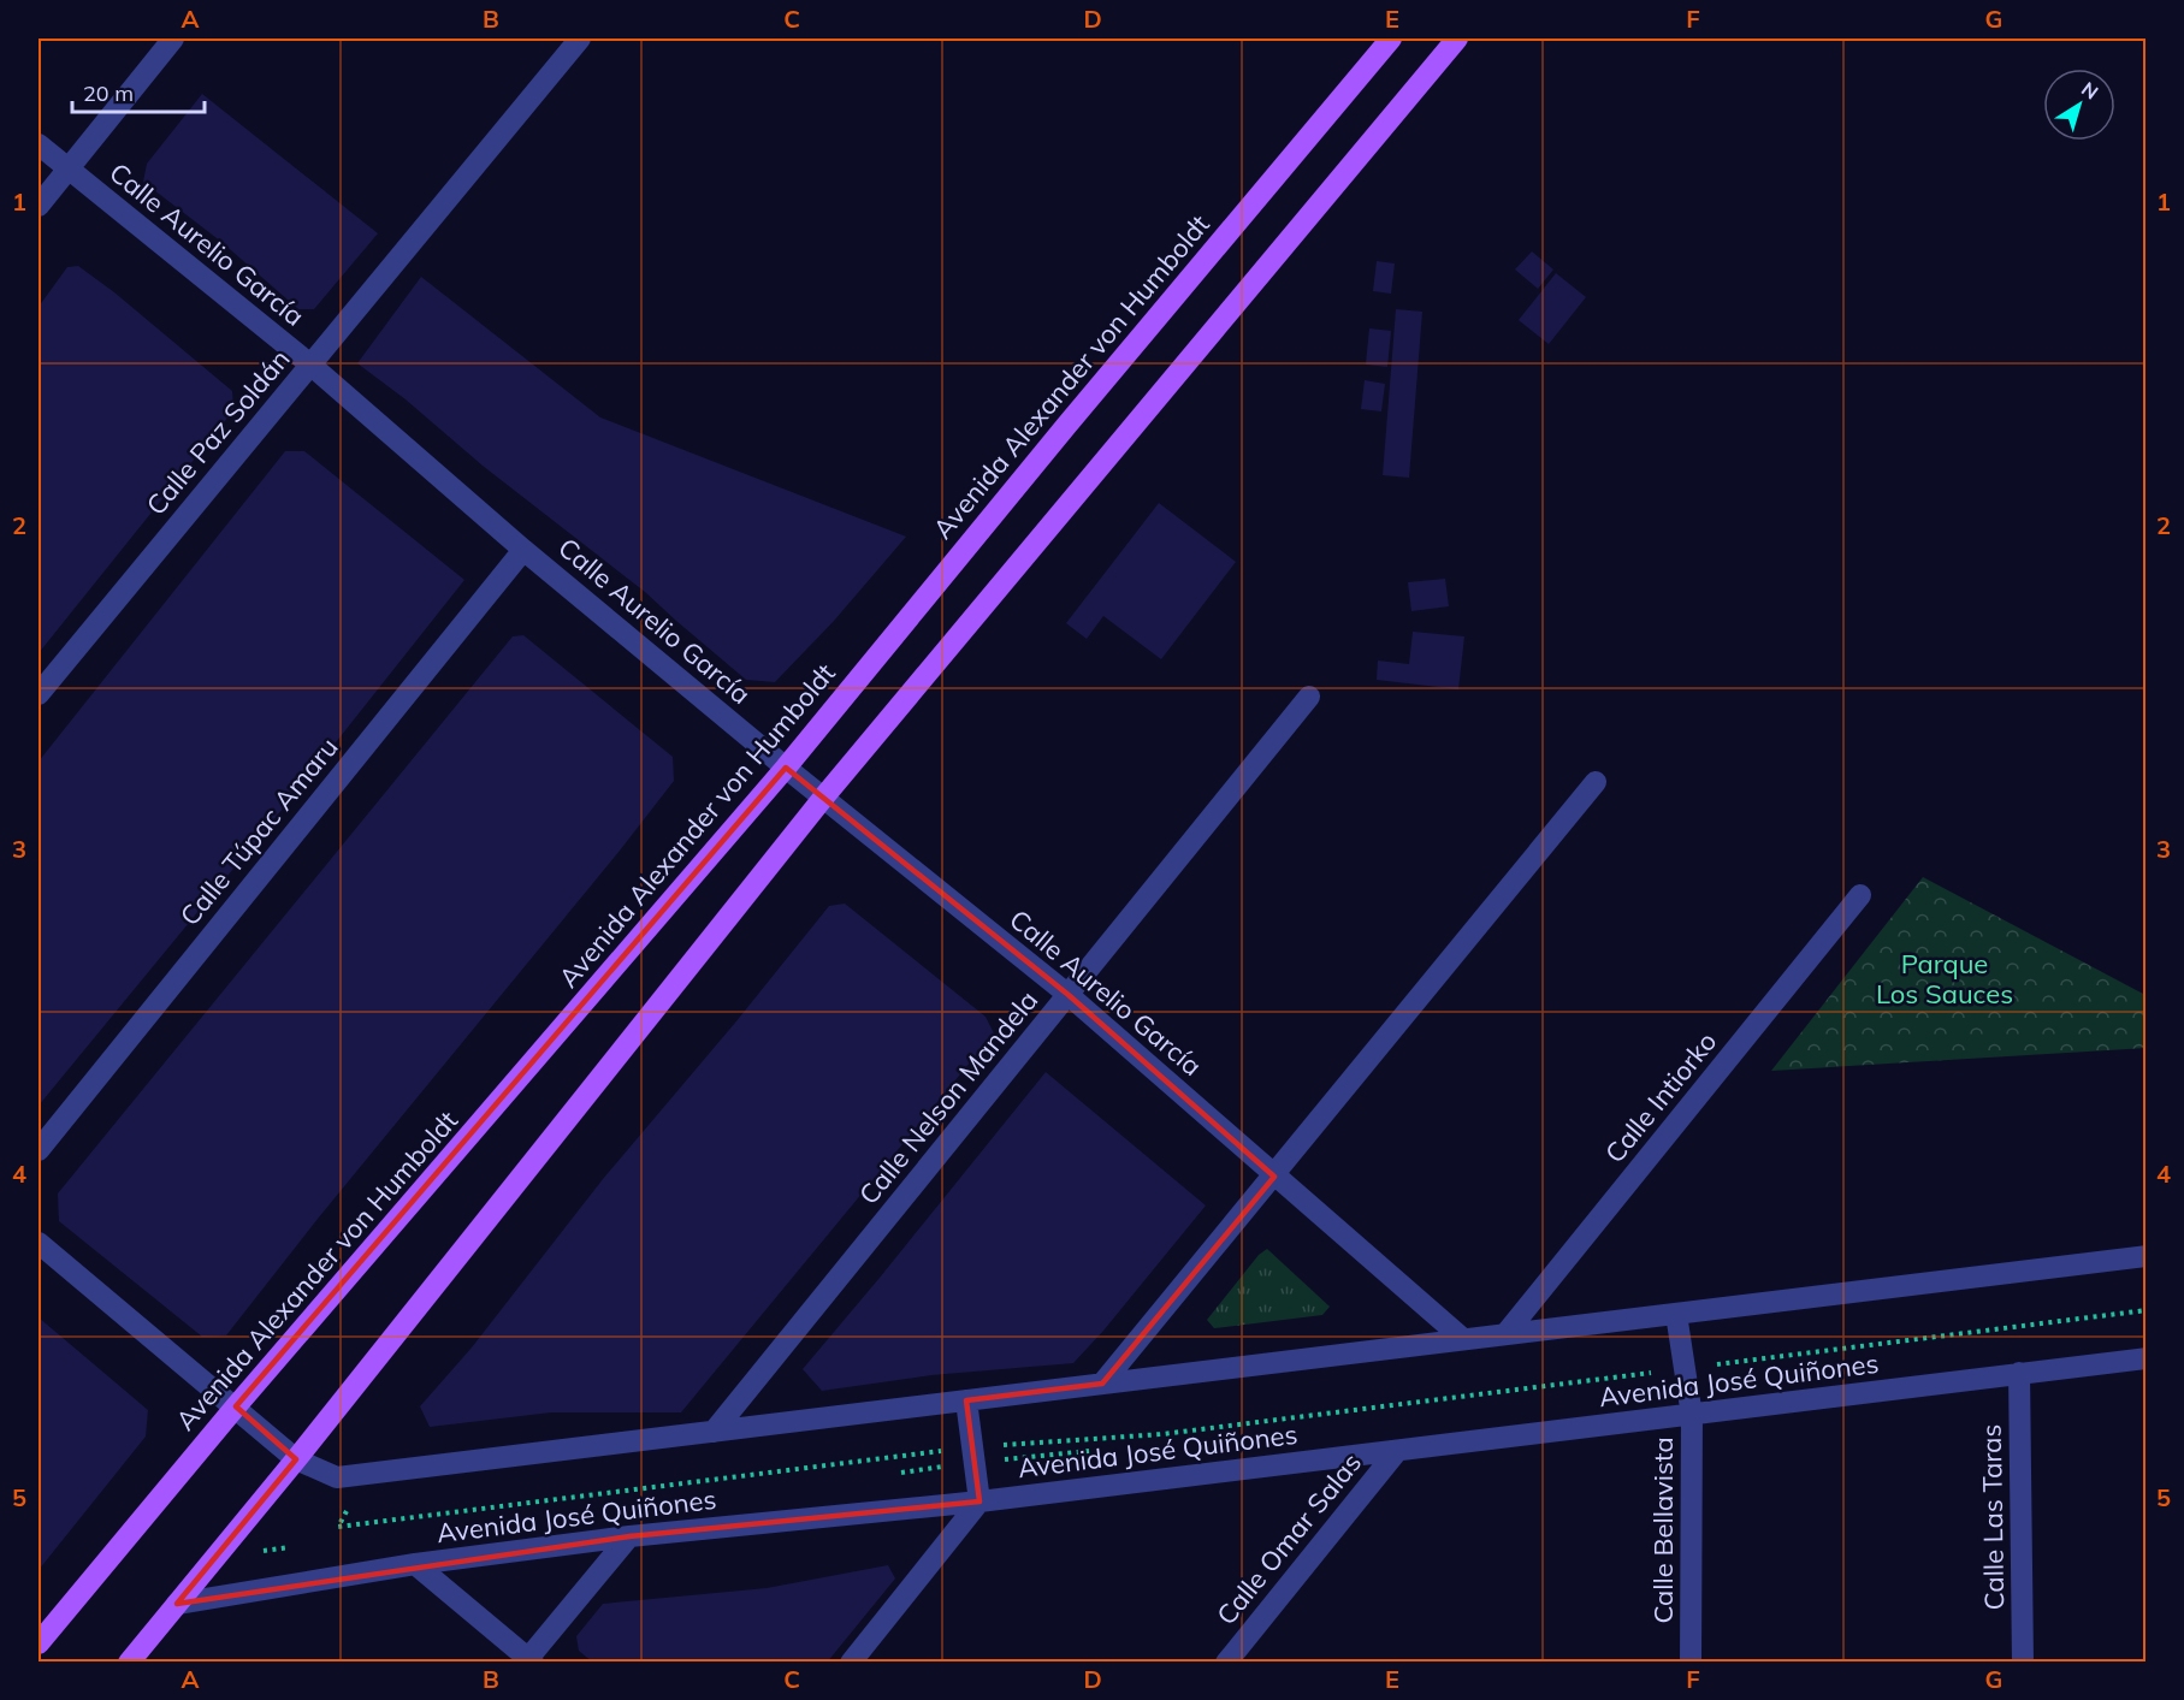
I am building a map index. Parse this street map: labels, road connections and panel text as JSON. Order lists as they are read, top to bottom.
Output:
{
  "streets": {
    "main road": ["Avenida Alexander von Humboldt"],
    "street": [
      "Calle Aurelio García",
      "Calle Paz Soldán",
      "Calle Túpac Amaru",
      "Calle Nelson Mandela",
      "Calle Intiorko",
      "Avenida José Quiñones",
      "Calle Las Taras",
      "Calle Bellavista",
      "Calle Omar Salas"
    ]
  },
  "crossings": [
    ["Calle Aurelio García", "Avenida Alexander von Humboldt"],
    ["Calle Aurelio García", "Calle Paz Soldán"],
    ["Calle Aurelio García", "Calle Túpac Amaru"],
    ["Calle Aurelio García", "Calle Nelson Mandela"],
    ["Avenida José Quiñones", "Calle Las Taras"],
    ["Avenida José Quiñones", "Calle Bellavista"],
    ["Avenida José Quiñones", "Calle Omar Salas"]
  ],
  "parks": ["Parque Los Sauces"],
  "scale_bar": "20 m",
  "north": "top right",
  "grid": {
    "columns": [
      "A",
      "B",
      "C",
      "D",
      "E",
      "F",
      "G"
    ],
    "rows": [
      "1",
      "2",
      "3",
      "4",
      "5"
    ]
  }
}
